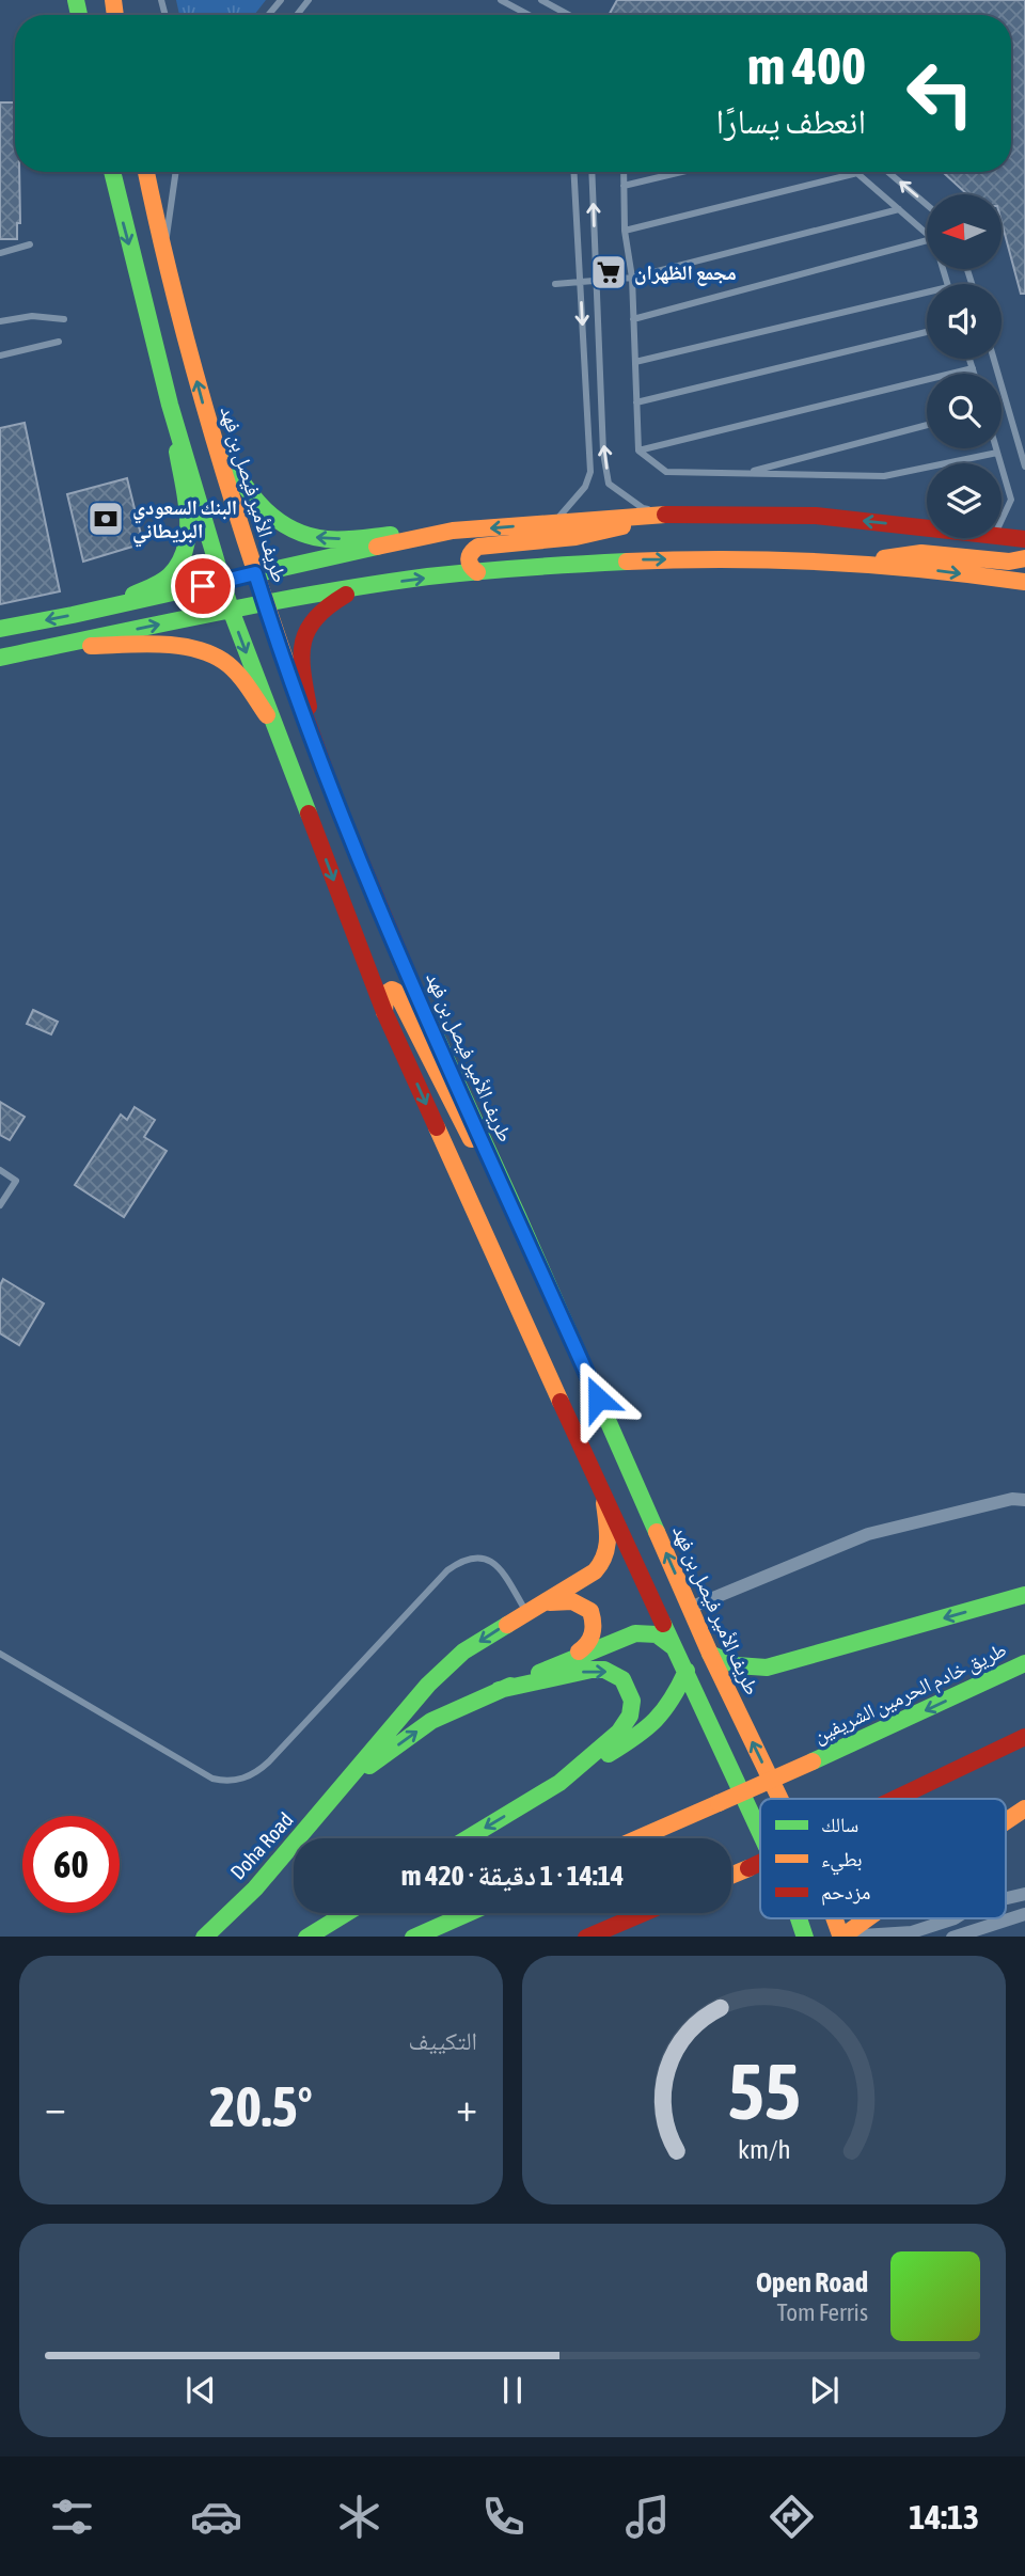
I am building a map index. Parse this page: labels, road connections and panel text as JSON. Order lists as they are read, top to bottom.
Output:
{
  "streets": {
    "main road": ["طريف الأمير فيصل بن فهد", "طريق خادم الحرمين الشريفين", "Doha Road"]
  },
  "places": {
    "supermarket": ["مجمع الظهران"],
    "bank": ["البنك السعودي البريطاني"]
  },
  "legend": ["سالك", "بطيء", "مزدحم"],
  "north": "left",
  "page": {
    "turn": ["400 m", "انعطف يسارًا"],
    "limit": "60",
    "trip": "14:14 · 1 دقيقة · 420 m",
    "tile": "التكييف",
    "heat": ["−", "20.5°", "+"],
    "song": ["Open Road", "Tom Ferris"],
    "tabs": "14:13",
    "gauge": ["55", "km/h"]
  }
}
